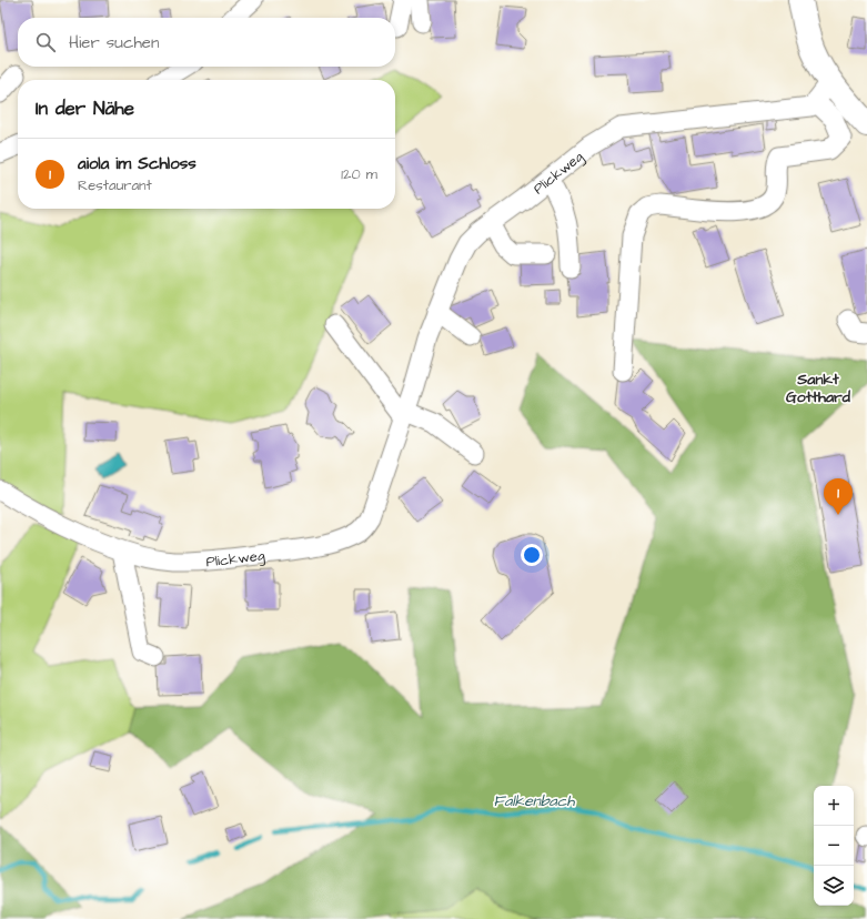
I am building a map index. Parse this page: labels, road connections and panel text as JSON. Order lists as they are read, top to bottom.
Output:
{
  "streets": {
    "street": ["Plickweg"]
  },
  "districts": ["Sankt Gotthard"],
  "water": ["Falkenbach"],
  "page": {
    "search": "Hier suchen",
    "heading": "In der Nähe",
    "list": [
      {
        "mark": "1",
        "name": "aiola im Schloss",
        "note": "Restaurant",
        "value": "120 m"
      }
    ],
    "pins": "1",
    "map_buttons": ["+", "−"]
  }
}
